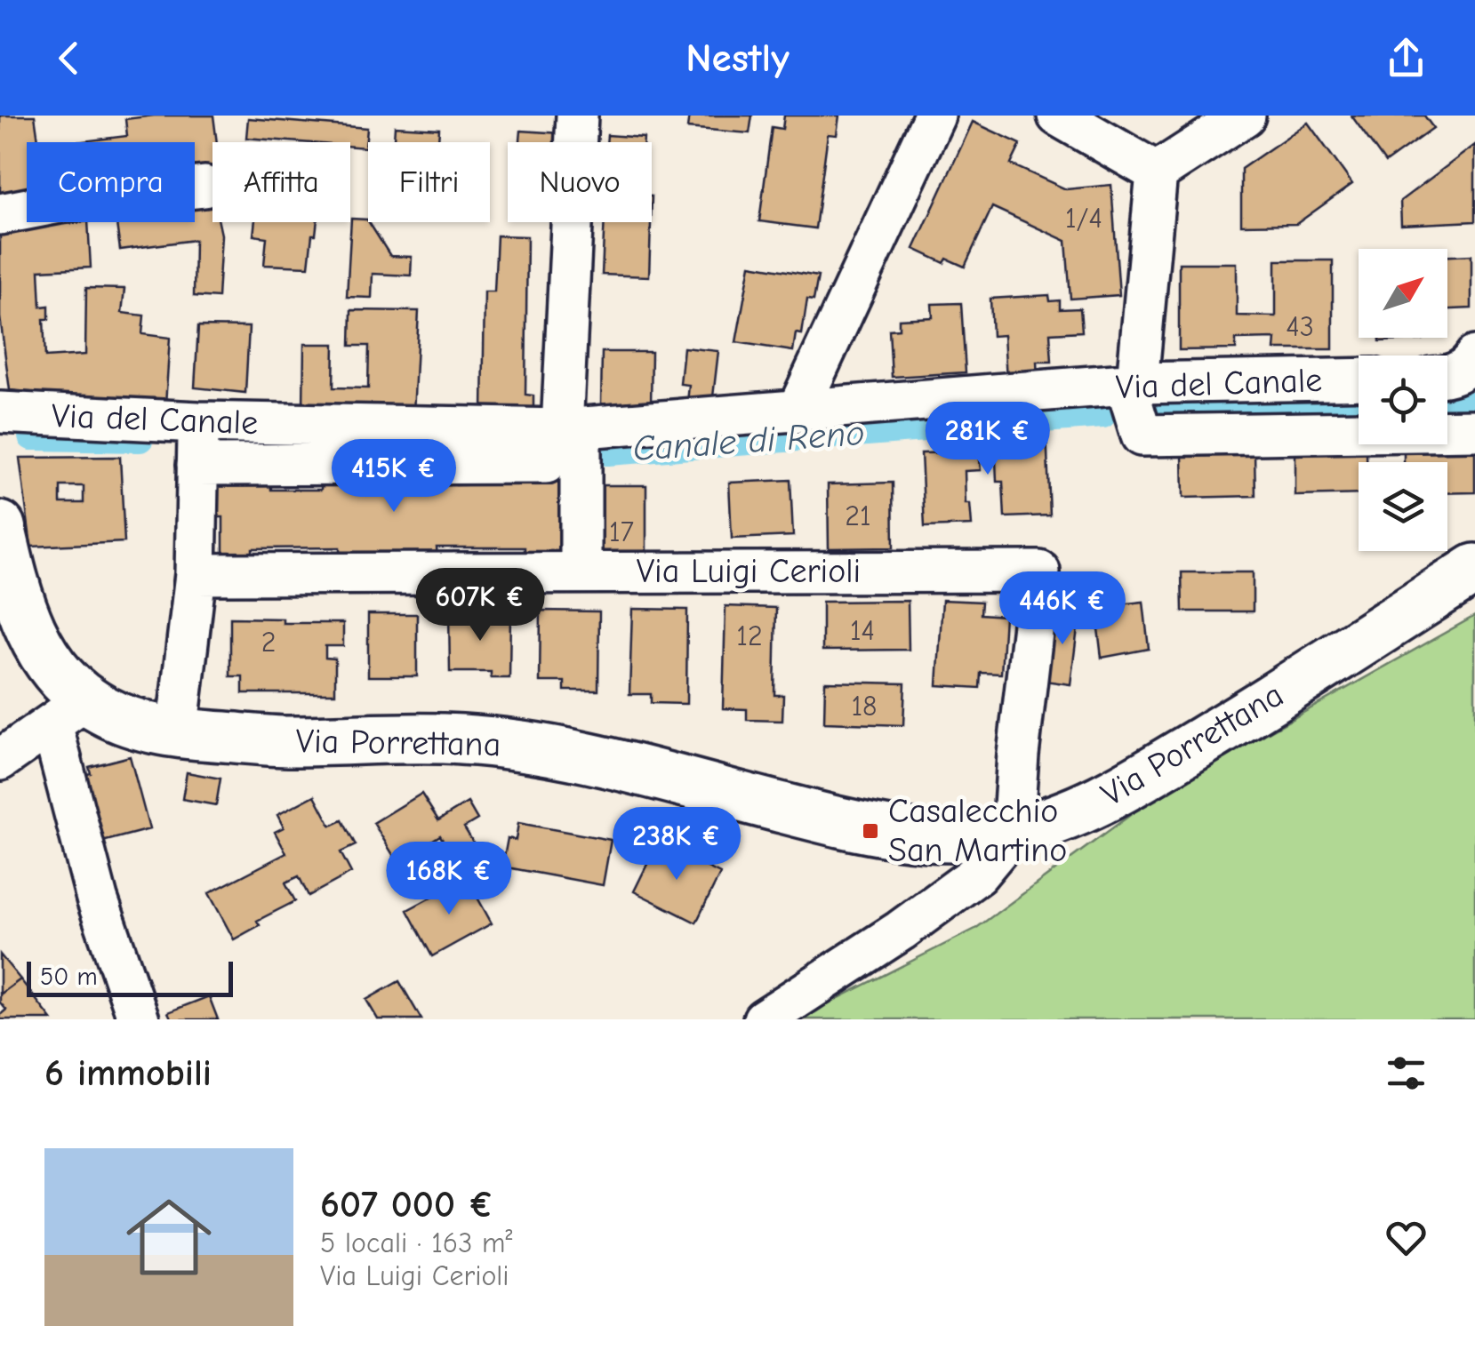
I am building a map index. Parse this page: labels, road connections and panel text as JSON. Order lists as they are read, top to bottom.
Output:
{
  "streets": {
    "main road": ["Via Porrettana"],
    "street": ["Via del Canale", "Via Luigi Cerioli"]
  },
  "crossings": [
    ["Via Luigi Cerioli", "Via Porrettana"]
  ],
  "water": ["Canale di Reno"],
  "places": {
    "transit": ["Casalecchio San Martino"]
  },
  "house_numbers": [
    "1/4",
    "43",
    "21",
    "17",
    "14",
    "12",
    "2",
    "18"
  ],
  "scale_bar": "50 m",
  "north": "top right",
  "page": {
    "header": "Nestly",
    "chip": [
      "Compra",
      "Affitta",
      "Filtri",
      "Nuovo"
    ],
    "price": [
      "281K €",
      "415K €",
      "607K €",
      "446K €",
      "238K €",
      "168K €"
    ],
    "scale": "50 m",
    "heading": "6 immobili",
    "list": [
      {
        "name": "607 000 €",
        "note": "5 locali · 163 m² · Via Luigi Cerioli"
      }
    ]
  }
}
